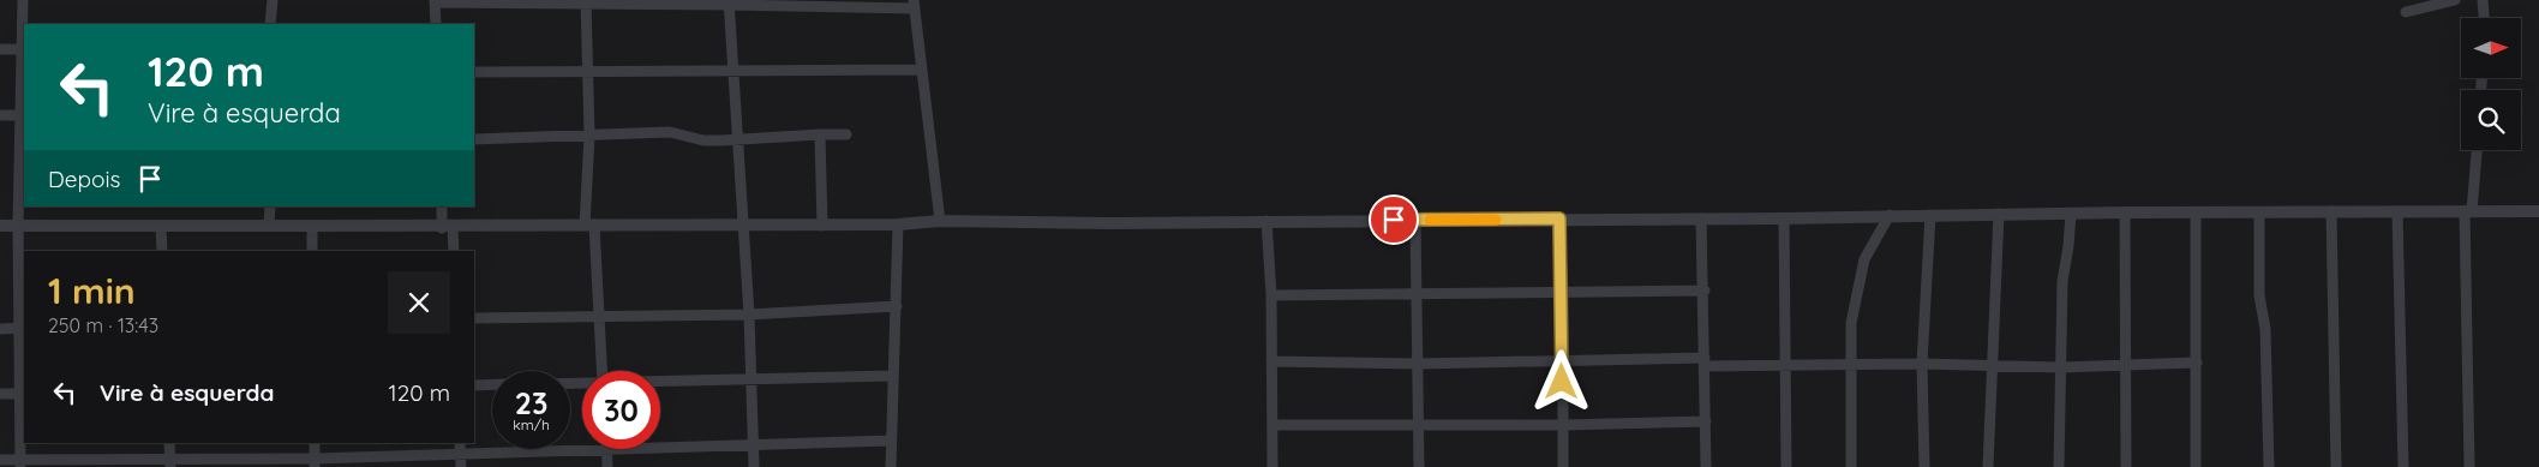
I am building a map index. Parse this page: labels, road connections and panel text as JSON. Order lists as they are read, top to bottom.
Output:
{
  "north": "right",
  "page": {
    "turn": ["120 m", "Vire à esquerda"],
    "then": "Depois",
    "heading": ["1 min", "250 m · 13:43"],
    "list": [
      {
        "name": "Vire à esquerda",
        "value": "120 m"
      }
    ],
    "speed": "23 km/h",
    "limit": "30"
  }
}
